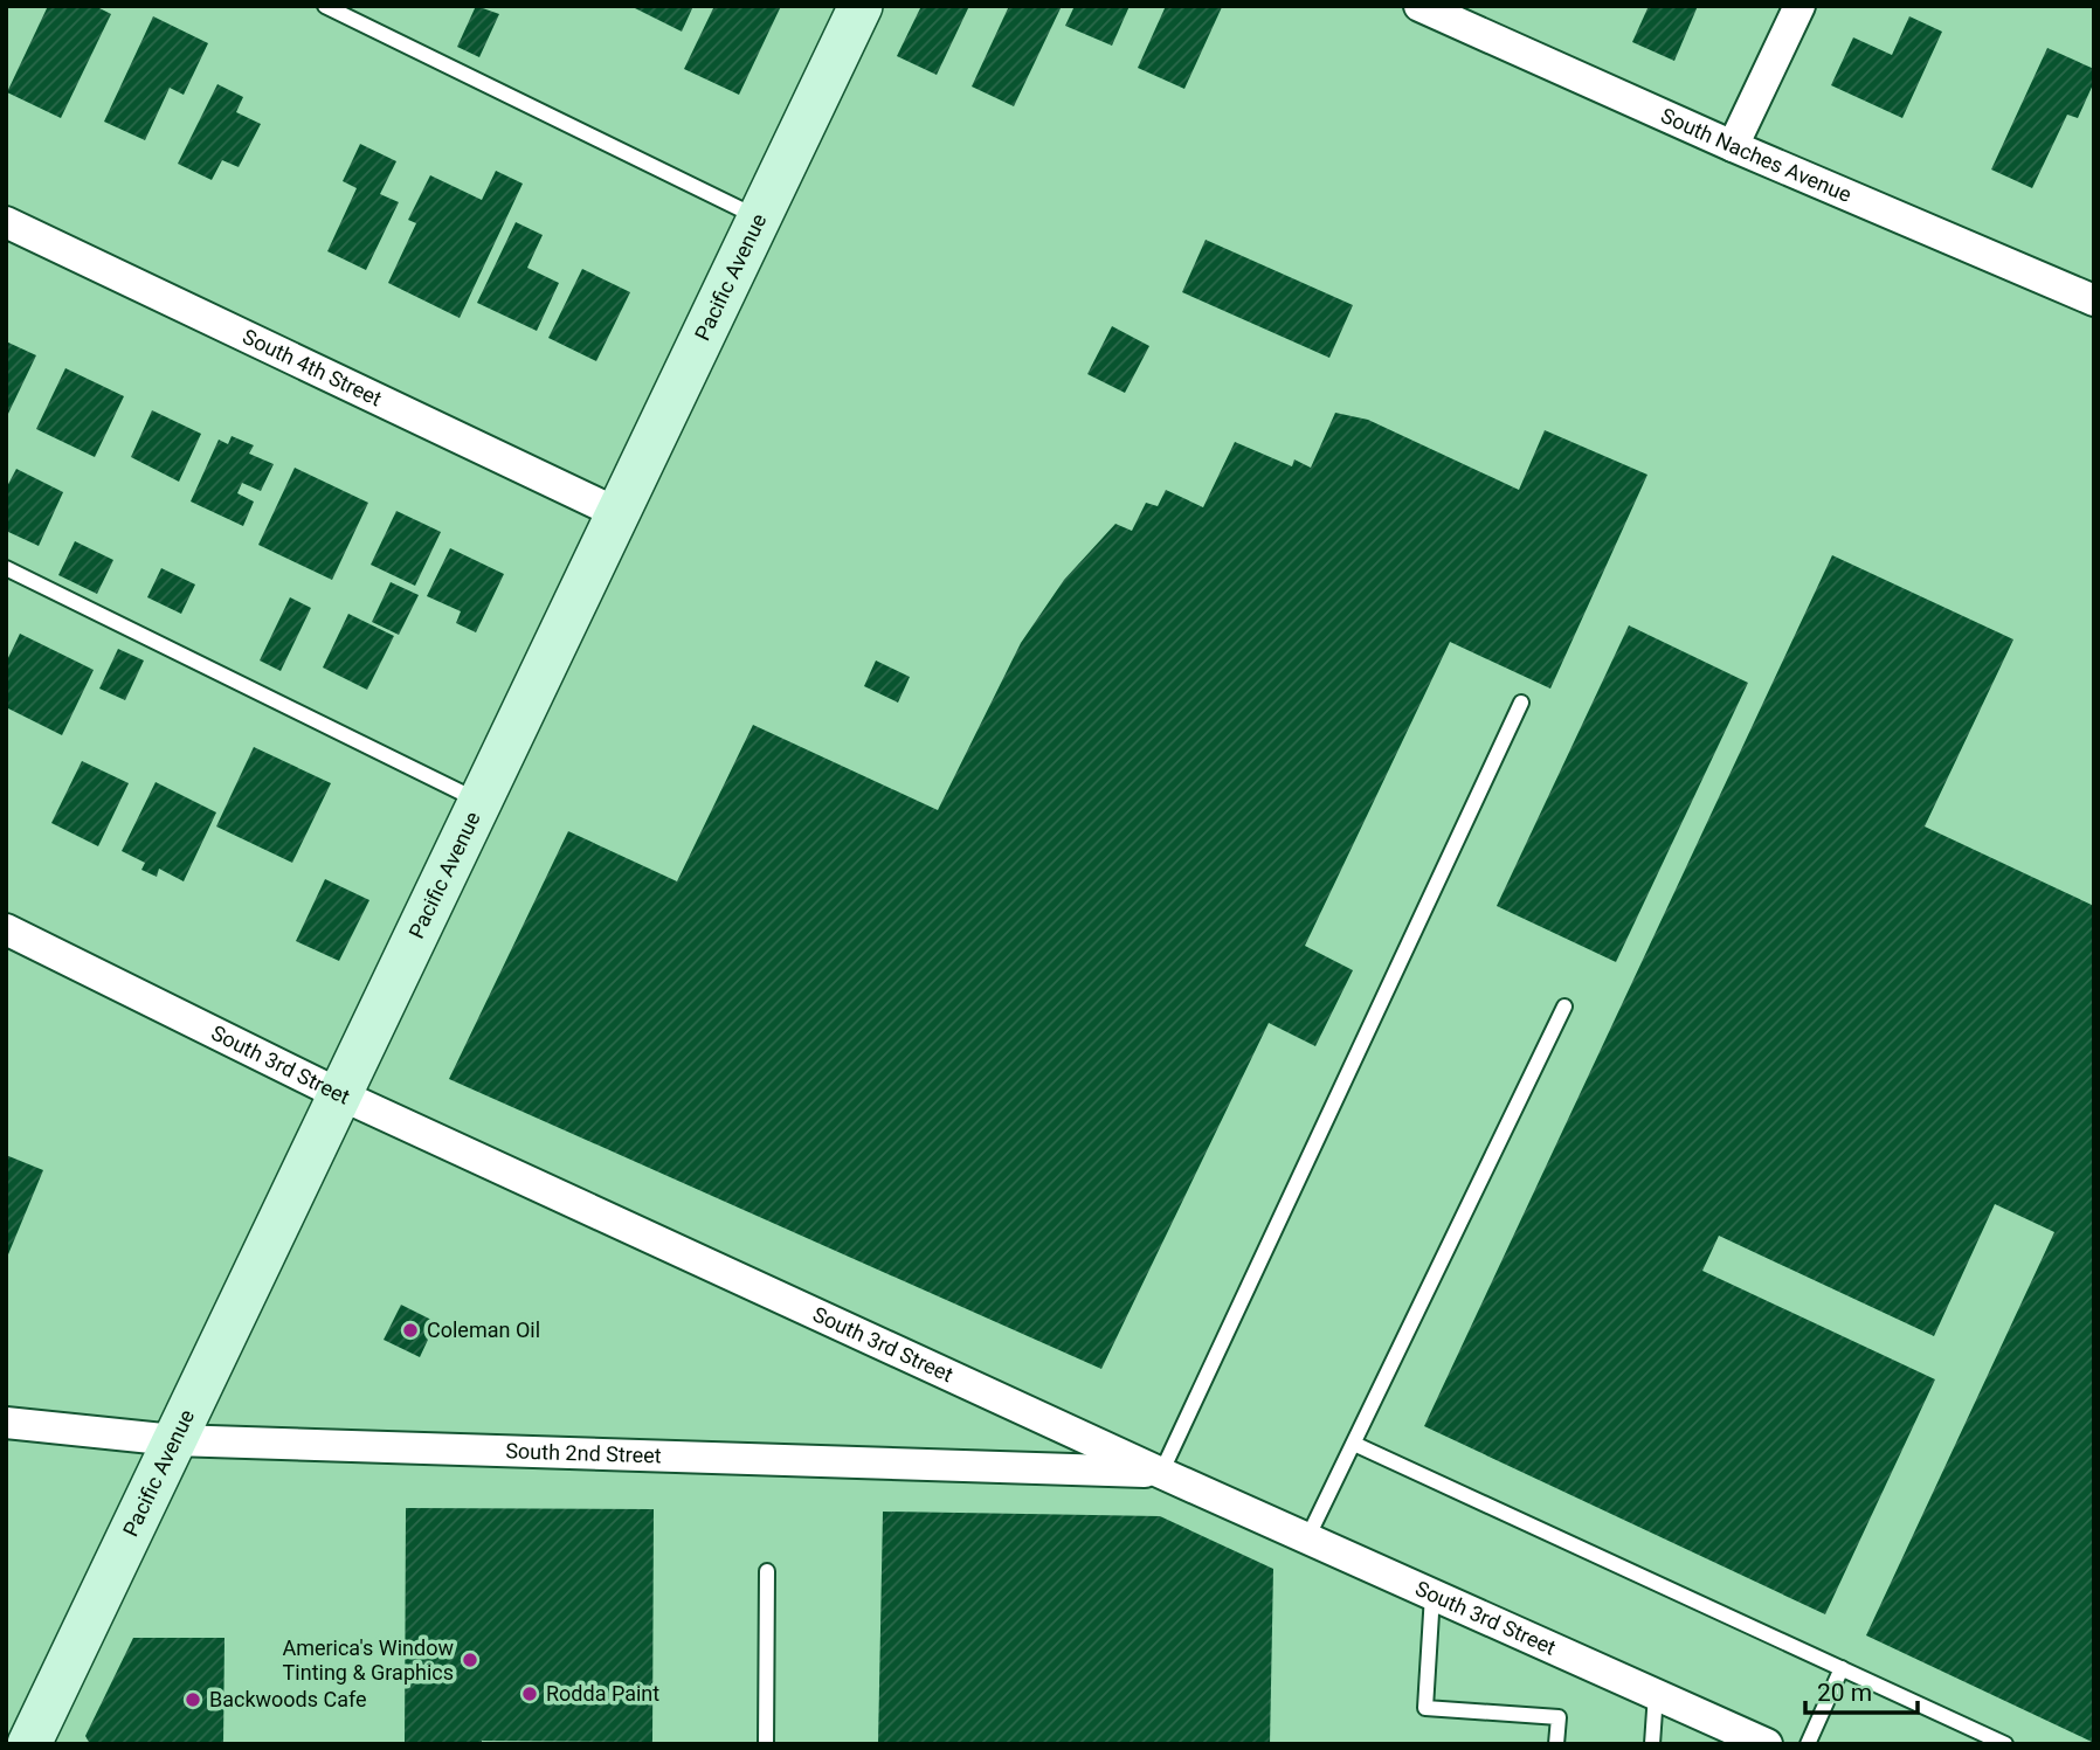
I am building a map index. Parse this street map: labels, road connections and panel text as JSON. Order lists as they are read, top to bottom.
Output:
{
  "streets": {
    "street": [
      "South Naches Avenue",
      "Pacific Avenue",
      "South 4th Street",
      "South 3rd Street",
      "South 2nd Street"
    ]
  },
  "crossings": [
    ["Pacific Avenue", "South 4th Street"],
    ["Pacific Avenue", "South 3rd Street"],
    ["Pacific Avenue", "South 2nd Street"],
    ["South 3rd Street", "South 2nd Street"]
  ],
  "places": [
    "Coleman Oil",
    "America's Window Tinting & Graphics",
    "Rodda Paint",
    "Backwoods Cafe"
  ],
  "scale_bar": "20 m"
}
